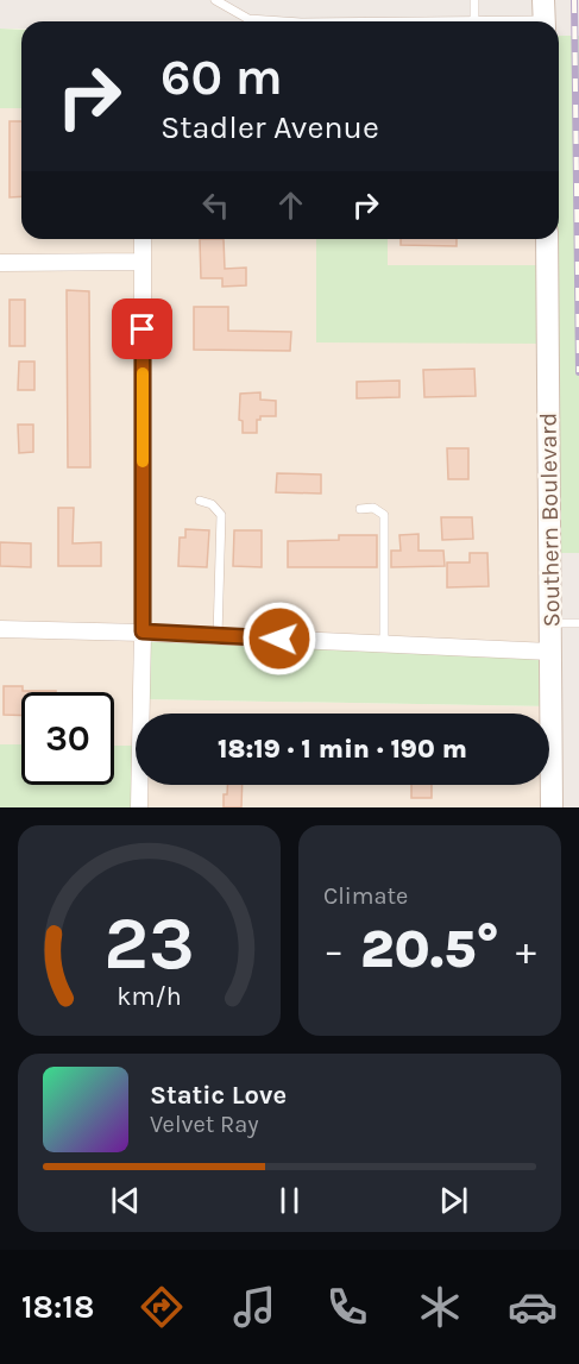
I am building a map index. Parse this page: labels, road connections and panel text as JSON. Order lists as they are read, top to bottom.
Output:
{
  "streets": {
    "street": ["Southern Boulevard"]
  },
  "page": {
    "turn": ["60 m", "Stadler Avenue"],
    "limit": "30",
    "trip": "18:19 · 1 min · 190 m",
    "tile": "Climate",
    "heat": ["−", "20.5°", "+"],
    "song": ["Static Love", "Velvet Ray"],
    "tabs": "18:18",
    "gauge": ["23", "km/h"]
  }
}
